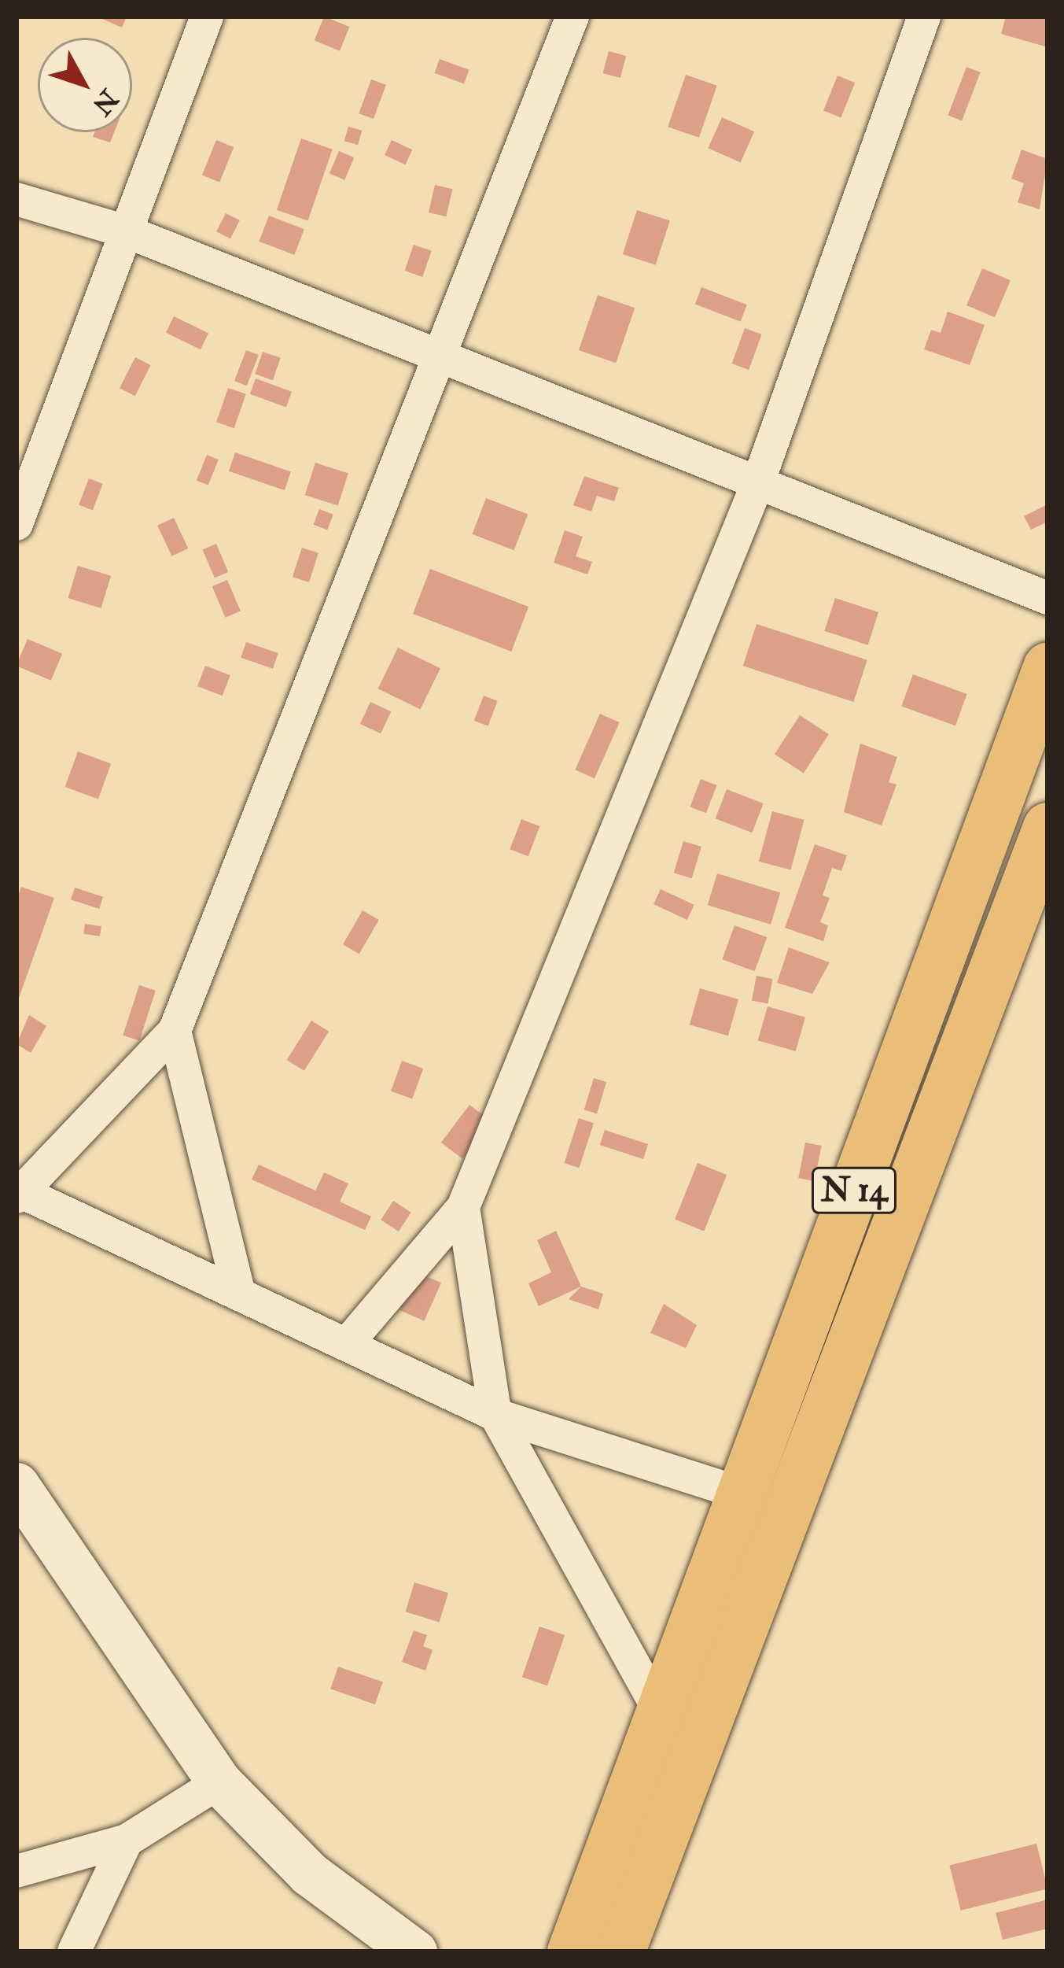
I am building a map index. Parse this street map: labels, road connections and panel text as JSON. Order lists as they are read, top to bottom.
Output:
{
  "streets": {
    "main road": ["N 14"]
  },
  "north": "bottom right"
}
